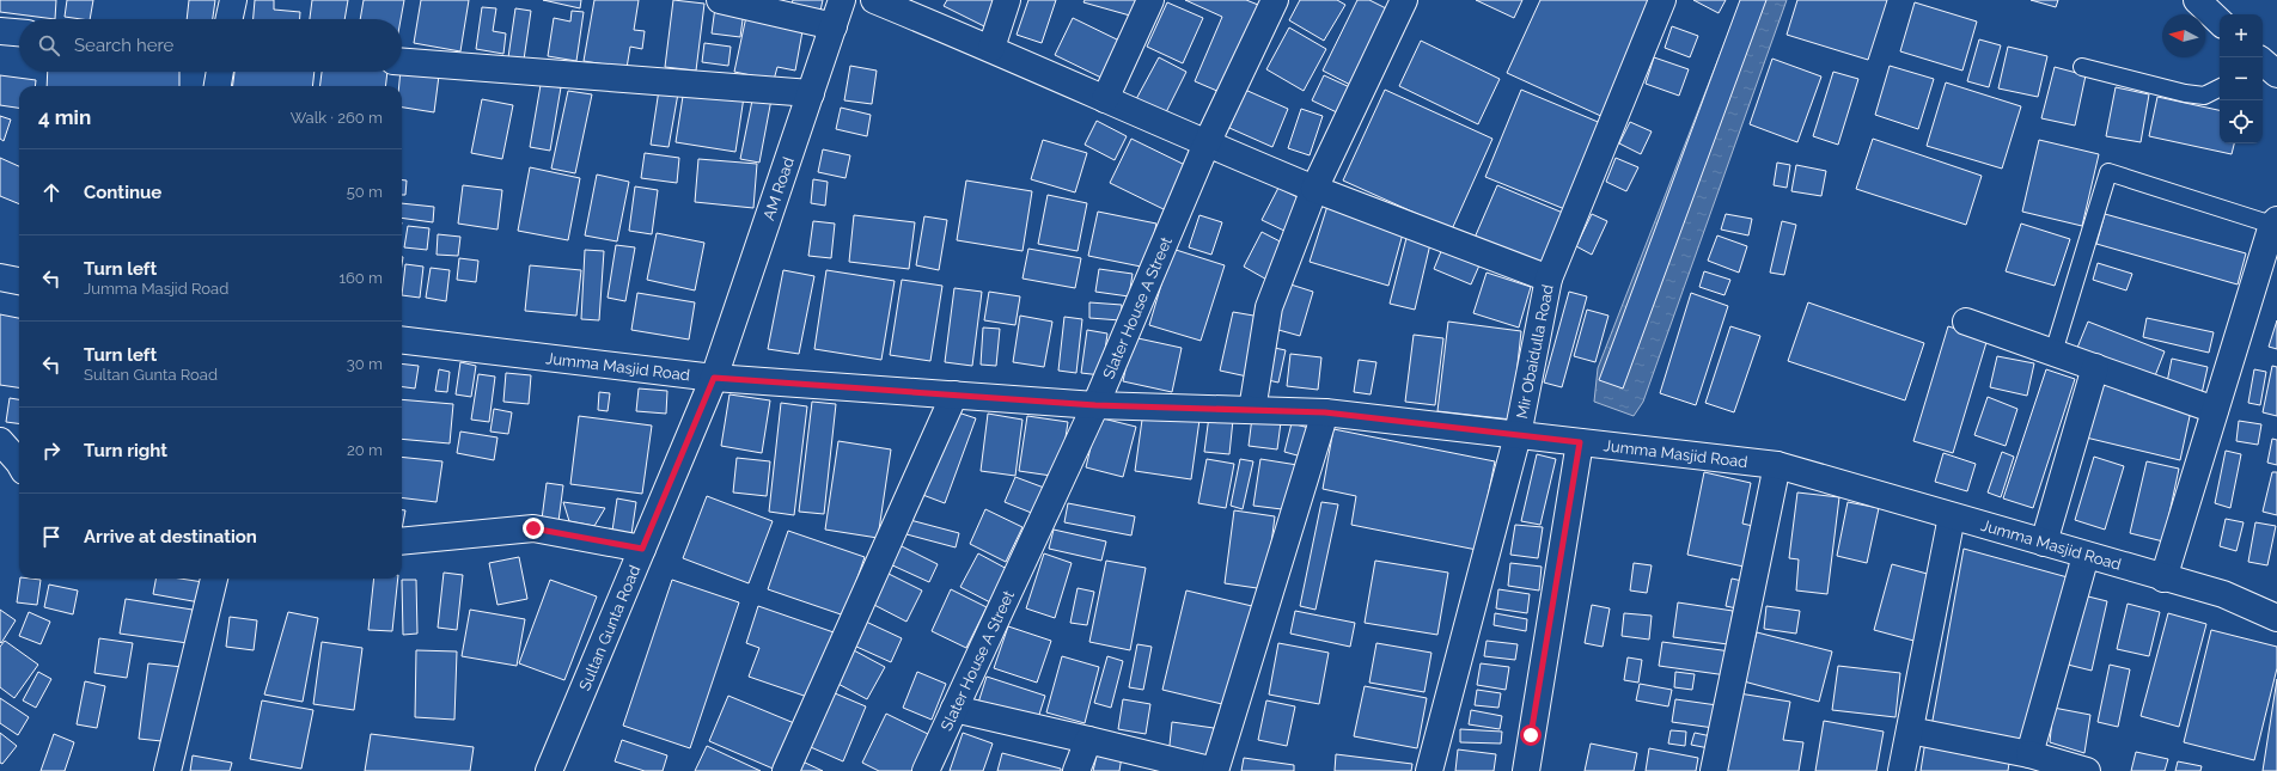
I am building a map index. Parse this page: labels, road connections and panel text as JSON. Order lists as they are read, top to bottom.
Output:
{
  "streets": {
    "street": [
      "AM Road",
      "Slater House A Street",
      "Mir Obaidulla Road",
      "Jumma Masjid Road",
      "Sultan Gunta Road"
    ]
  },
  "crossings": [
    ["AM Road", "Jumma Masjid Road"],
    ["AM Road", "Sultan Gunta Road"],
    ["Slater House A Street", "Jumma Masjid Road"],
    ["Mir Obaidulla Road", "Jumma Masjid Road"],
    ["Jumma Masjid Road", "Sultan Gunta Road"]
  ],
  "north": "left",
  "page": {
    "map_buttons": ["+", "−"],
    "search": "Search here",
    "heading": ["4 min", "Walk · 260 m"],
    "list": [
      ["Continue", "50 m"],
      ["Turn left", "Jumma Masjid Road", "160 m"],
      ["Turn left", "Sultan Gunta Road", "30 m"],
      ["Turn right", "20 m"],
      "Arrive at destination"
    ]
  }
}
